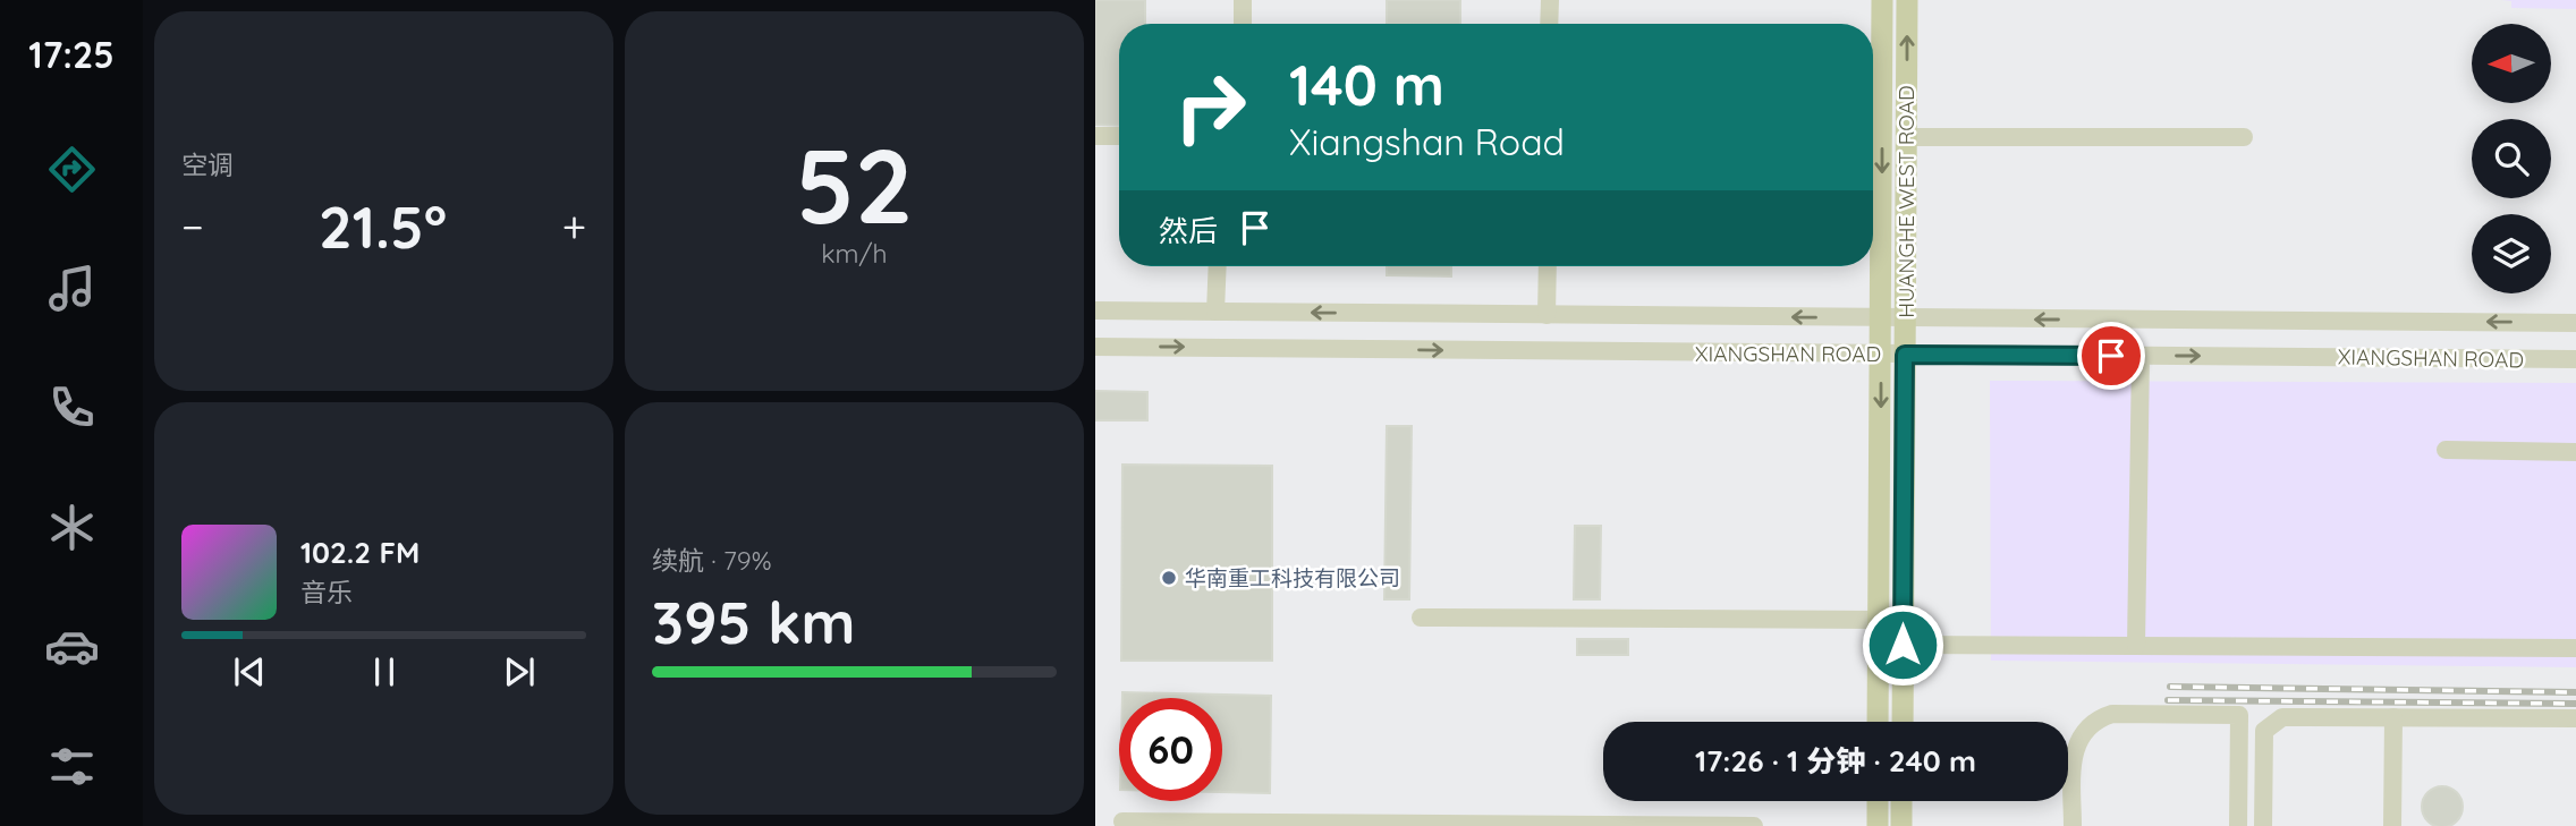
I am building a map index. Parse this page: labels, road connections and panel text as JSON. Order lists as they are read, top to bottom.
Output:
{
  "streets": {
    "main road": ["HUANGHE WEST ROAD"],
    "street": ["XIANGSHAN ROAD"]
  },
  "crossings": [
    ["HUANGHE WEST ROAD", "XIANGSHAN ROAD"]
  ],
  "places": ["华南重工科技有限公司"],
  "north": "left",
  "page": {
    "tabs": "17:25",
    "tile": [
      "空调",
      ["52", "km/h"],
      ["续航 · 79%", "395 km"]
    ],
    "turn": ["140 m", "Xiangshan Road"],
    "then": "然后",
    "heat": ["−", "21.5°", "+"],
    "song": ["102.2 FM", "音乐"],
    "limit": "60",
    "trip": "17:26 · 1 分钟 · 240 m"
  }
}
